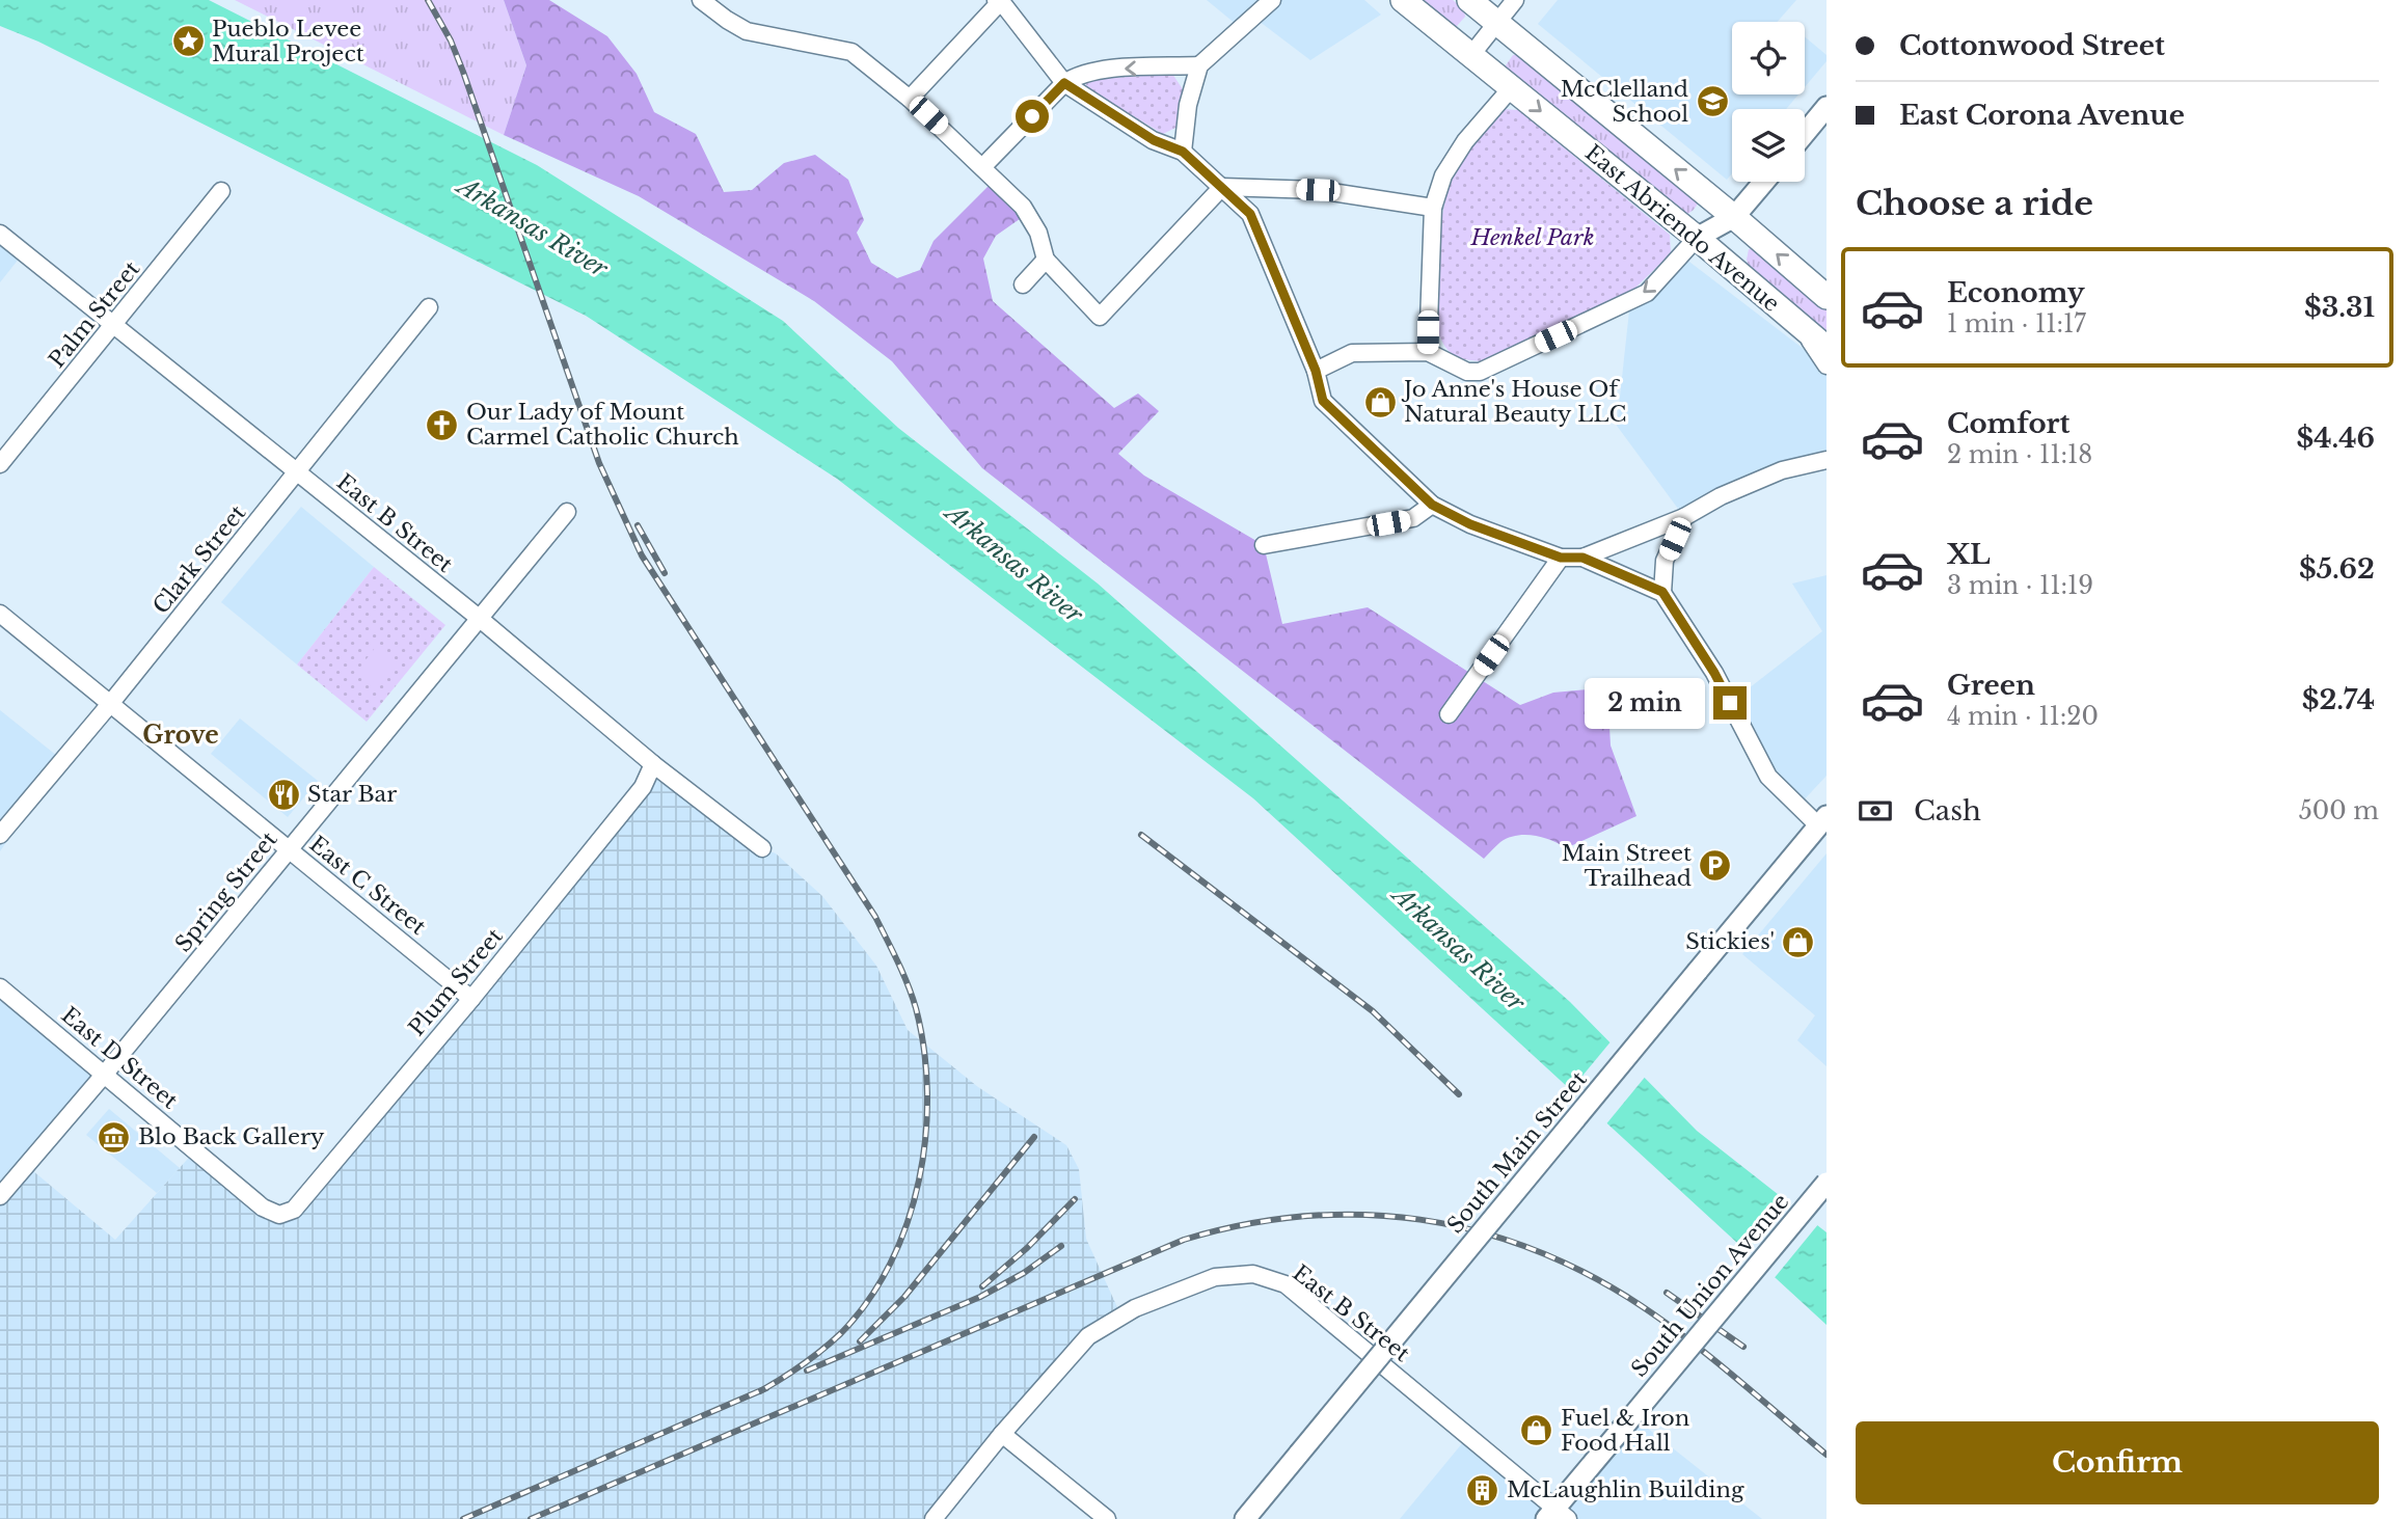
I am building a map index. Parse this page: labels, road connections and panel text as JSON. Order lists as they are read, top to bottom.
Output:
{
  "streets": {
    "main road": ["East Abriendo Avenue"],
    "street": [
      "Palm Street",
      "East B Street",
      "Clark Street",
      "East C Street",
      "Spring Street",
      "Plum Street",
      "East D Street",
      "South Main Street",
      "South Union Avenue"
    ]
  },
  "crossings": [
    ["Palm Street", "East B Street"],
    ["East B Street", "Clark Street"],
    ["East B Street", "Spring Street"],
    ["East B Street", "Plum Street"],
    ["East B Street", "South Union Avenue"],
    ["Clark Street", "East C Street"],
    ["East C Street", "Spring Street"],
    ["East C Street", "Plum Street"],
    ["Spring Street", "East D Street"],
    ["Plum Street", "East D Street"]
  ],
  "districts": ["Grove"],
  "water": ["Arkansas River"],
  "parks": ["Henkel Park"],
  "places": {
    "place": ["Pueblo Levee Mural Project"],
    "school or university": ["McClelland School"],
    "shop": ["Jo Anne's House Of Natural Beauty LLC", "Stickies'", "Fuel & Iron Food Hall"],
    "church": ["Our Lady of Mount Carmel Catholic Church"],
    "restaurant": ["Star Bar"],
    "parking": ["Main Street Trailhead"],
    "museum": ["Blo Back Gallery"],
    "building": ["McLaughlin Building"]
  },
  "page": {
    "banner": ["Cottonwood Street", "East Corona Avenue"],
    "heading": "Choose a ride",
    "list": [
      {
        "name": "Economy",
        "note": "1 min · 11:17",
        "value": "$3.31"
      },
      {
        "name": "Comfort",
        "note": "2 min · 11:18",
        "value": "$4.46"
      },
      {
        "name": "XL",
        "note": "3 min · 11:19",
        "value": "$5.62"
      },
      {
        "name": "Green",
        "note": "4 min · 11:20",
        "value": "$2.74"
      }
    ],
    "bubble": "2 min",
    "pay": ["Cash", "500 m"],
    "buttons": "Confirm"
  }
}
